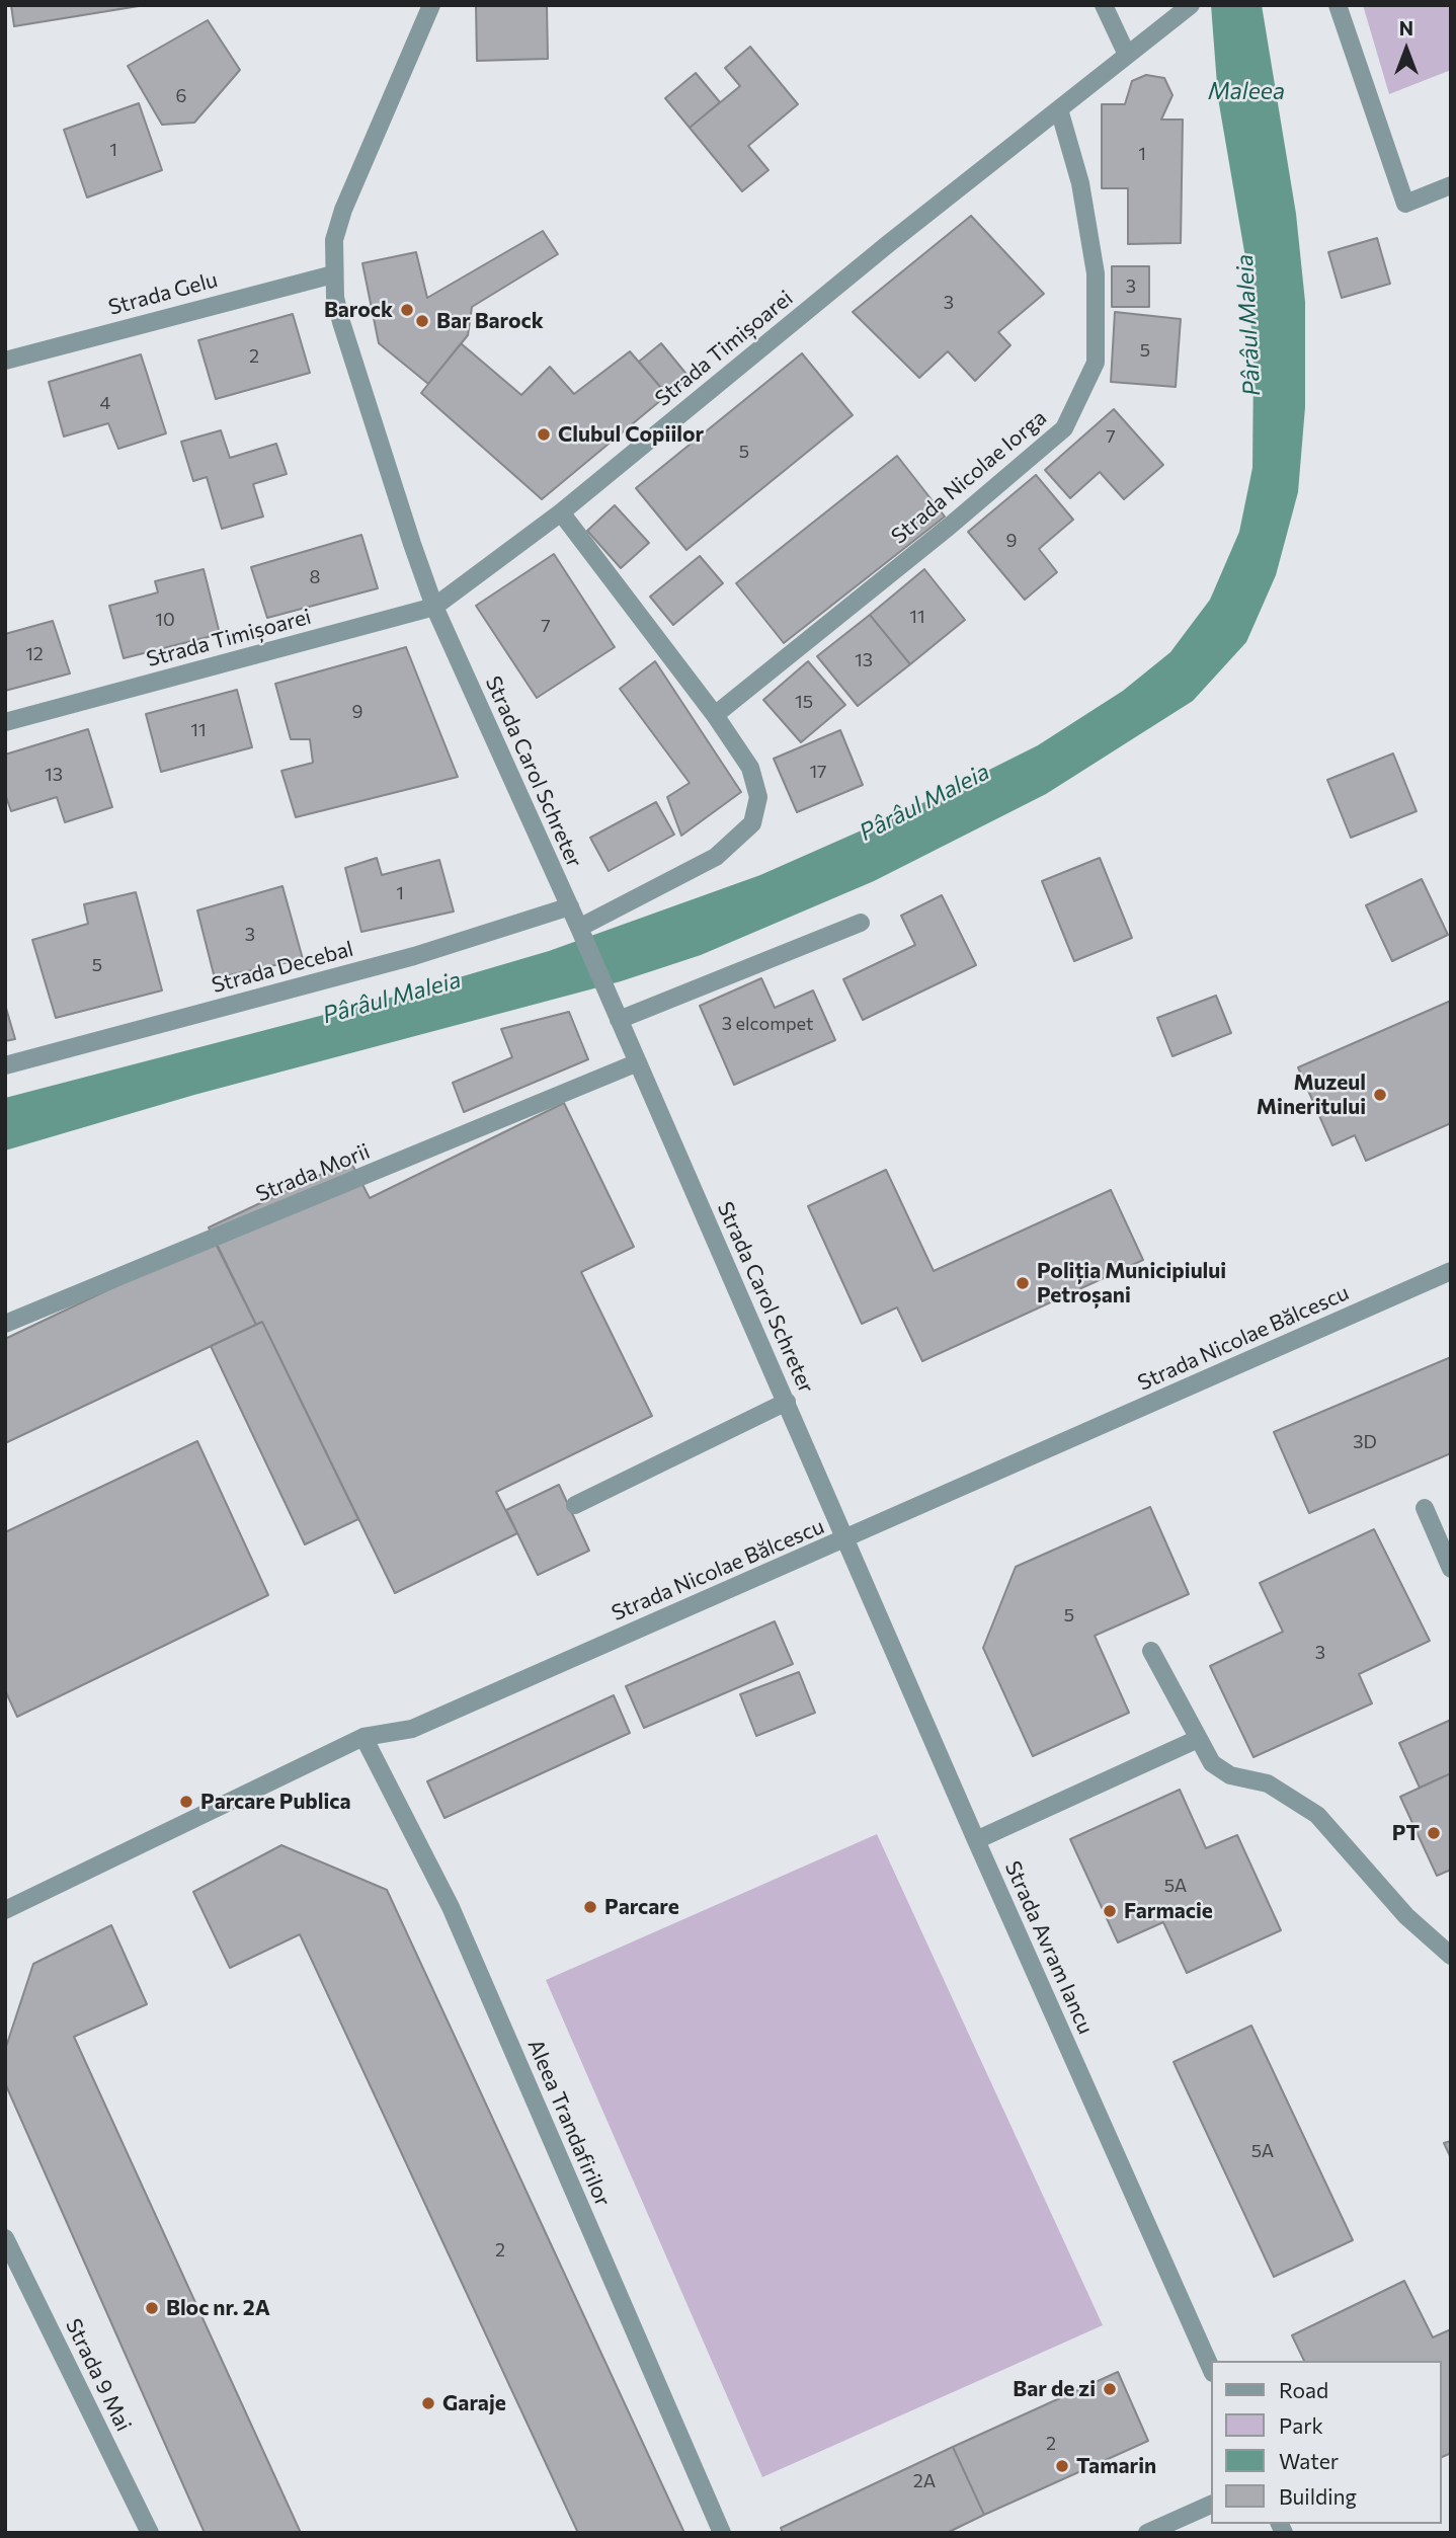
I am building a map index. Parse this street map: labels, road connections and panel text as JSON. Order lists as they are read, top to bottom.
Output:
{
  "streets": {
    "street": [
      "Strada Gelu",
      "Strada Timișoarei",
      "Strada Nicolae Iorga",
      "Strada Carol Schreter",
      "Strada Decebal",
      "Strada Morii",
      "Strada Nicolae Bălcescu",
      "Strada Avram Iancu",
      "Aleea Trandafirilor",
      "Strada 9 Mai"
    ]
  },
  "crossings": [
    ["Strada Gelu", "Strada Carol Schreter"],
    ["Strada Timișoarei", "Strada Nicolae Iorga"],
    ["Strada Timișoarei", "Strada Carol Schreter"],
    ["Strada Carol Schreter", "Strada Decebal"],
    ["Strada Carol Schreter", "Strada Morii"],
    ["Strada Carol Schreter", "Strada Nicolae Bălcescu"],
    ["Strada Carol Schreter", "Strada Avram Iancu"],
    ["Strada Nicolae Bălcescu", "Strada Avram Iancu"],
    ["Strada Nicolae Bălcescu", "Aleea Trandafirilor"]
  ],
  "water": ["Maleea", "Pârâul Maleia"],
  "places": [
    "Barock",
    "Bar Barock",
    "Clubul Copiilor",
    "Muzeul Mineritului",
    "Poliția Municipiului Petroșani",
    "Parcare Publica",
    "PT",
    "Parcare",
    "Farmacie",
    "Bloc nr. 2A",
    "Bar de zi",
    "Garaje",
    "Tamarin"
  ],
  "house_numbers": [
    "6",
    "1",
    "1",
    "3",
    "3",
    "5",
    "2",
    "4",
    "7",
    "5",
    "9",
    "8",
    "11",
    "10",
    "7",
    "12",
    "13",
    "15",
    "9",
    "11",
    "17",
    "13",
    "1",
    "3",
    "5",
    "3 elcompet",
    "3D",
    "5",
    "3",
    "5A",
    "5A",
    "2",
    "2",
    "2A"
  ],
  "legend": [
    "Road",
    "Park",
    "Water",
    "Building"
  ],
  "north": "top"
}
